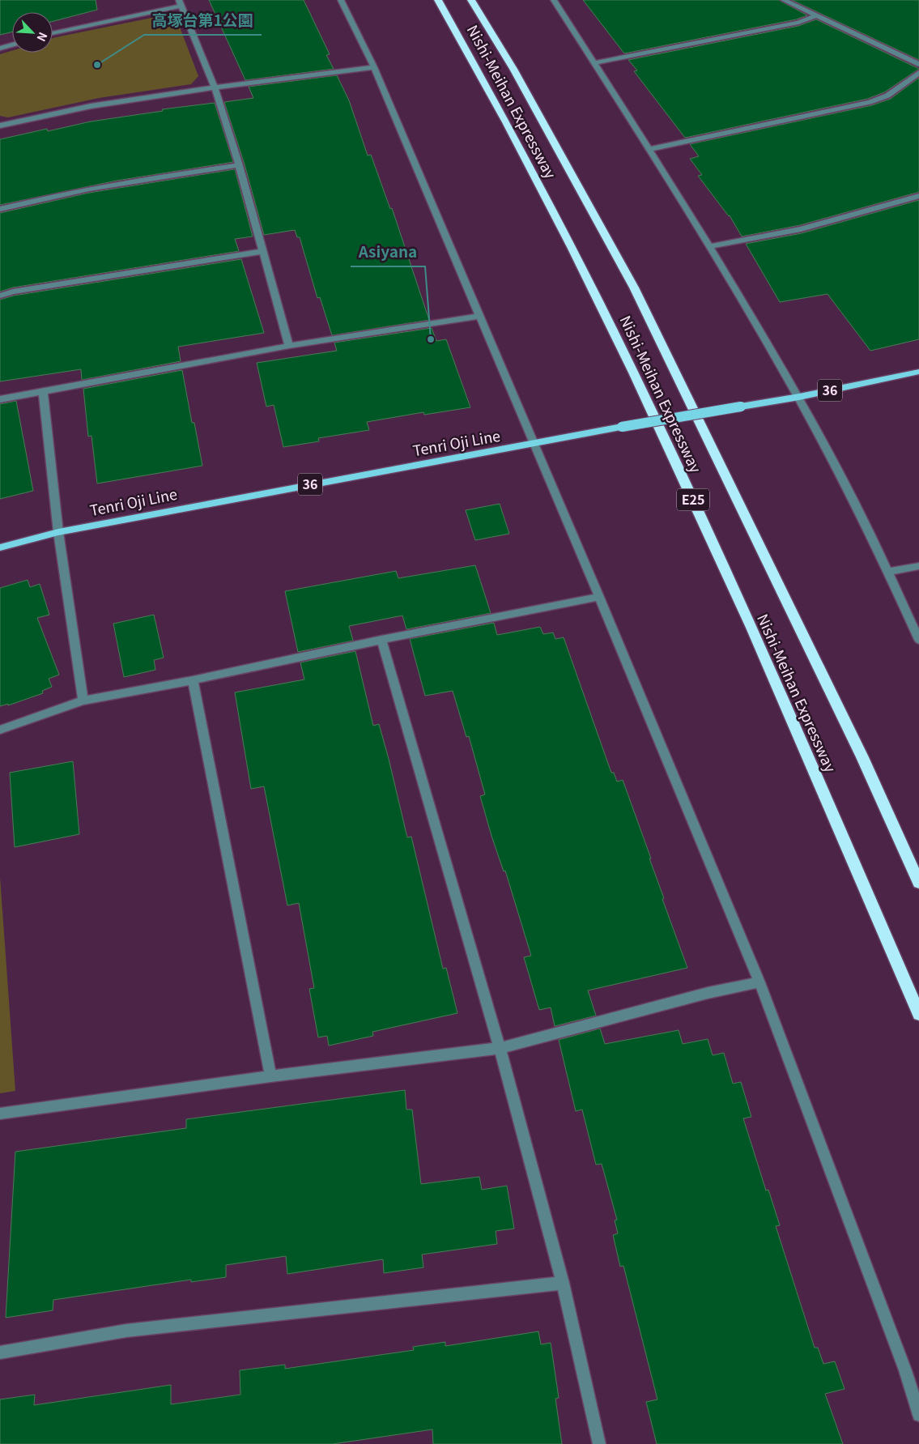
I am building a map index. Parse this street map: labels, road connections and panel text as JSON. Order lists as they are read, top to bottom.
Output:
{
  "streets": {
    "highway": ["Nishi-Meihan Expressway", "E25"],
    "main road": ["36", "Tenri Oji Line"]
  },
  "places": ["高塚台第1公園", "Asiyana"],
  "north": "bottom right"
}
